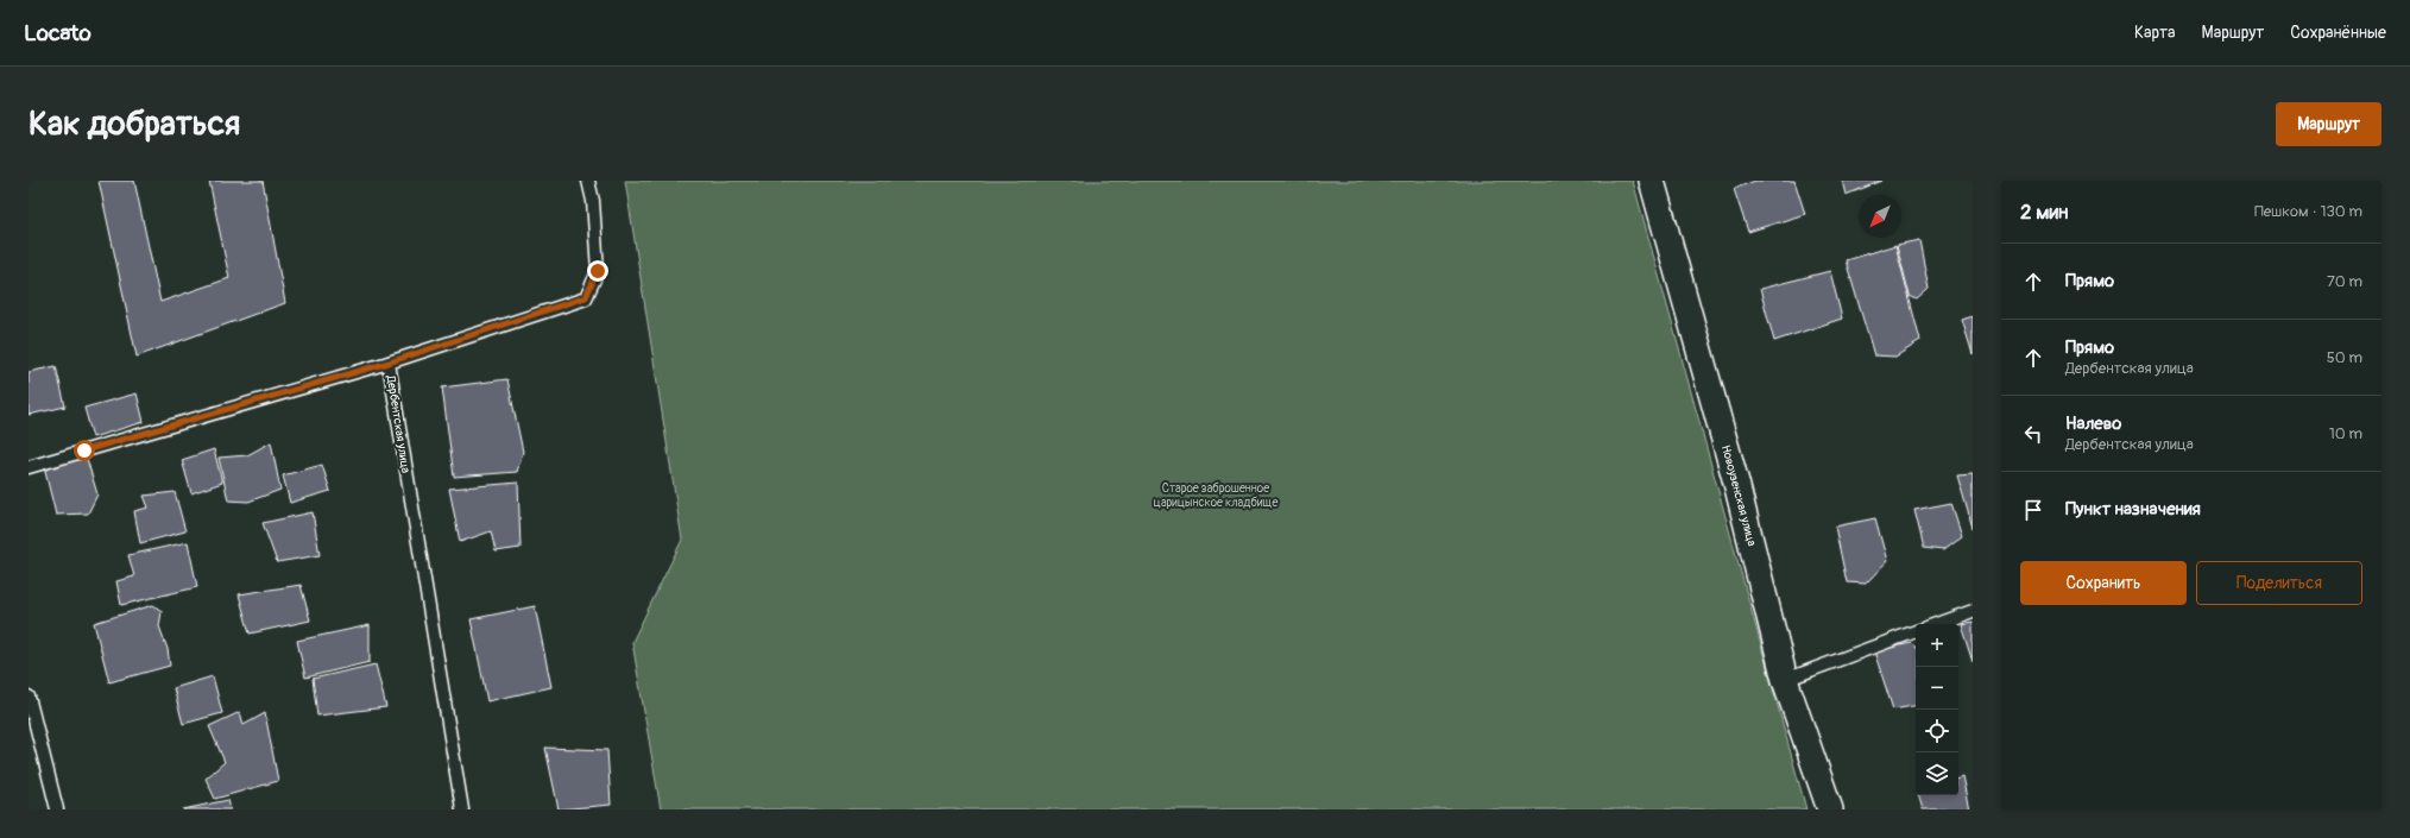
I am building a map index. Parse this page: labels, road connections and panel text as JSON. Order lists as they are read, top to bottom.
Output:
{
  "streets": {
    "street": ["Новоузенская улица"],
    "lane": ["Дербентская улица"]
  },
  "parks": ["Старое заброшенное царицынское кладбище"],
  "north": "bottom left",
  "page": {
    "header": "Locato",
    "nav": ["Карта", "Маршрут", "Сохранённые"],
    "buttons": [
      "Маршрут",
      ["Сохранить", "Поделиться"]
    ],
    "title": "Как добраться",
    "heading": ["2 мин", "Пешком · 130 m"],
    "list": [
      ["Прямо", "70 m"],
      ["Прямо", "Дербентская улица", "50 m"],
      ["Налево", "Дербентская улица", "10 m"],
      "Пункт назначения"
    ],
    "map_buttons": ["+", "−"]
  }
}
